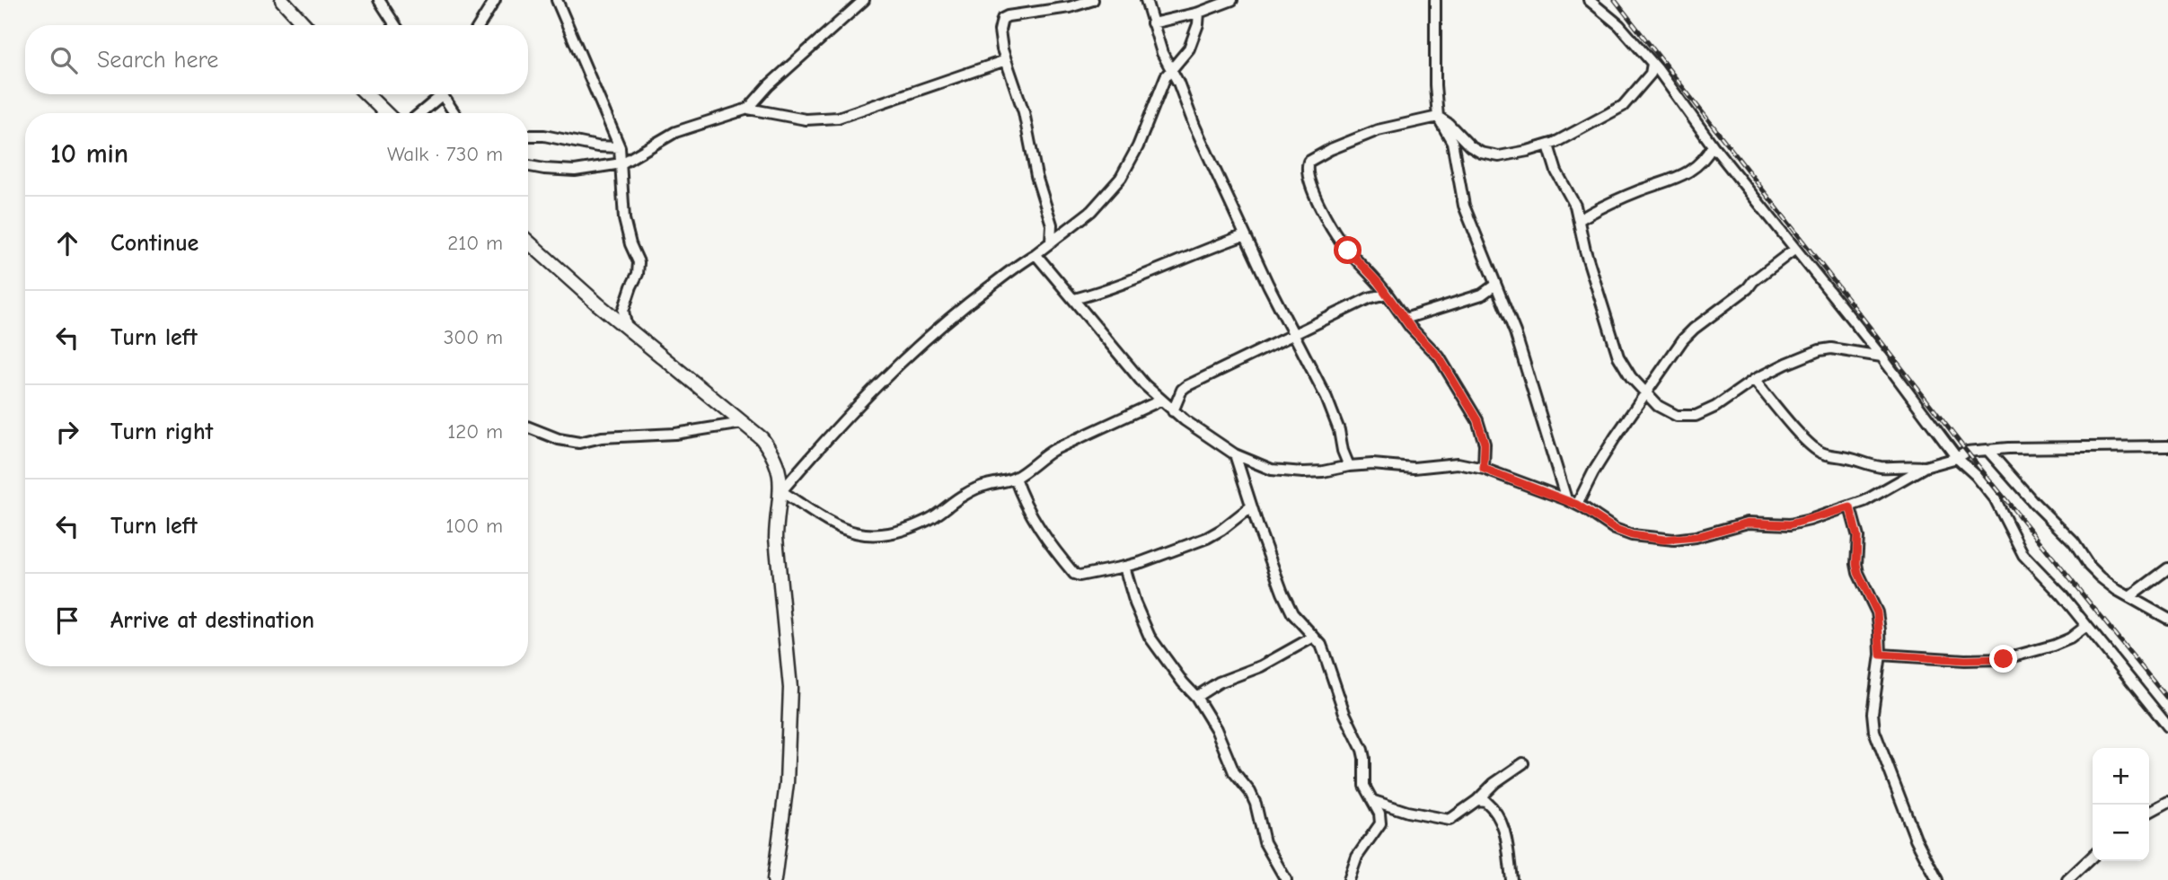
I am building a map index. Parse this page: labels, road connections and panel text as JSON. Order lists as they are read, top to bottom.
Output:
{
  "page": {
    "search": "Search here",
    "heading": ["10 min", "Walk · 730 m"],
    "list": [
      ["Continue", "210 m"],
      ["Turn left", "300 m"],
      ["Turn right", "120 m"],
      ["Turn left", "100 m"],
      "Arrive at destination"
    ],
    "map_buttons": ["+", "−"]
  }
}
